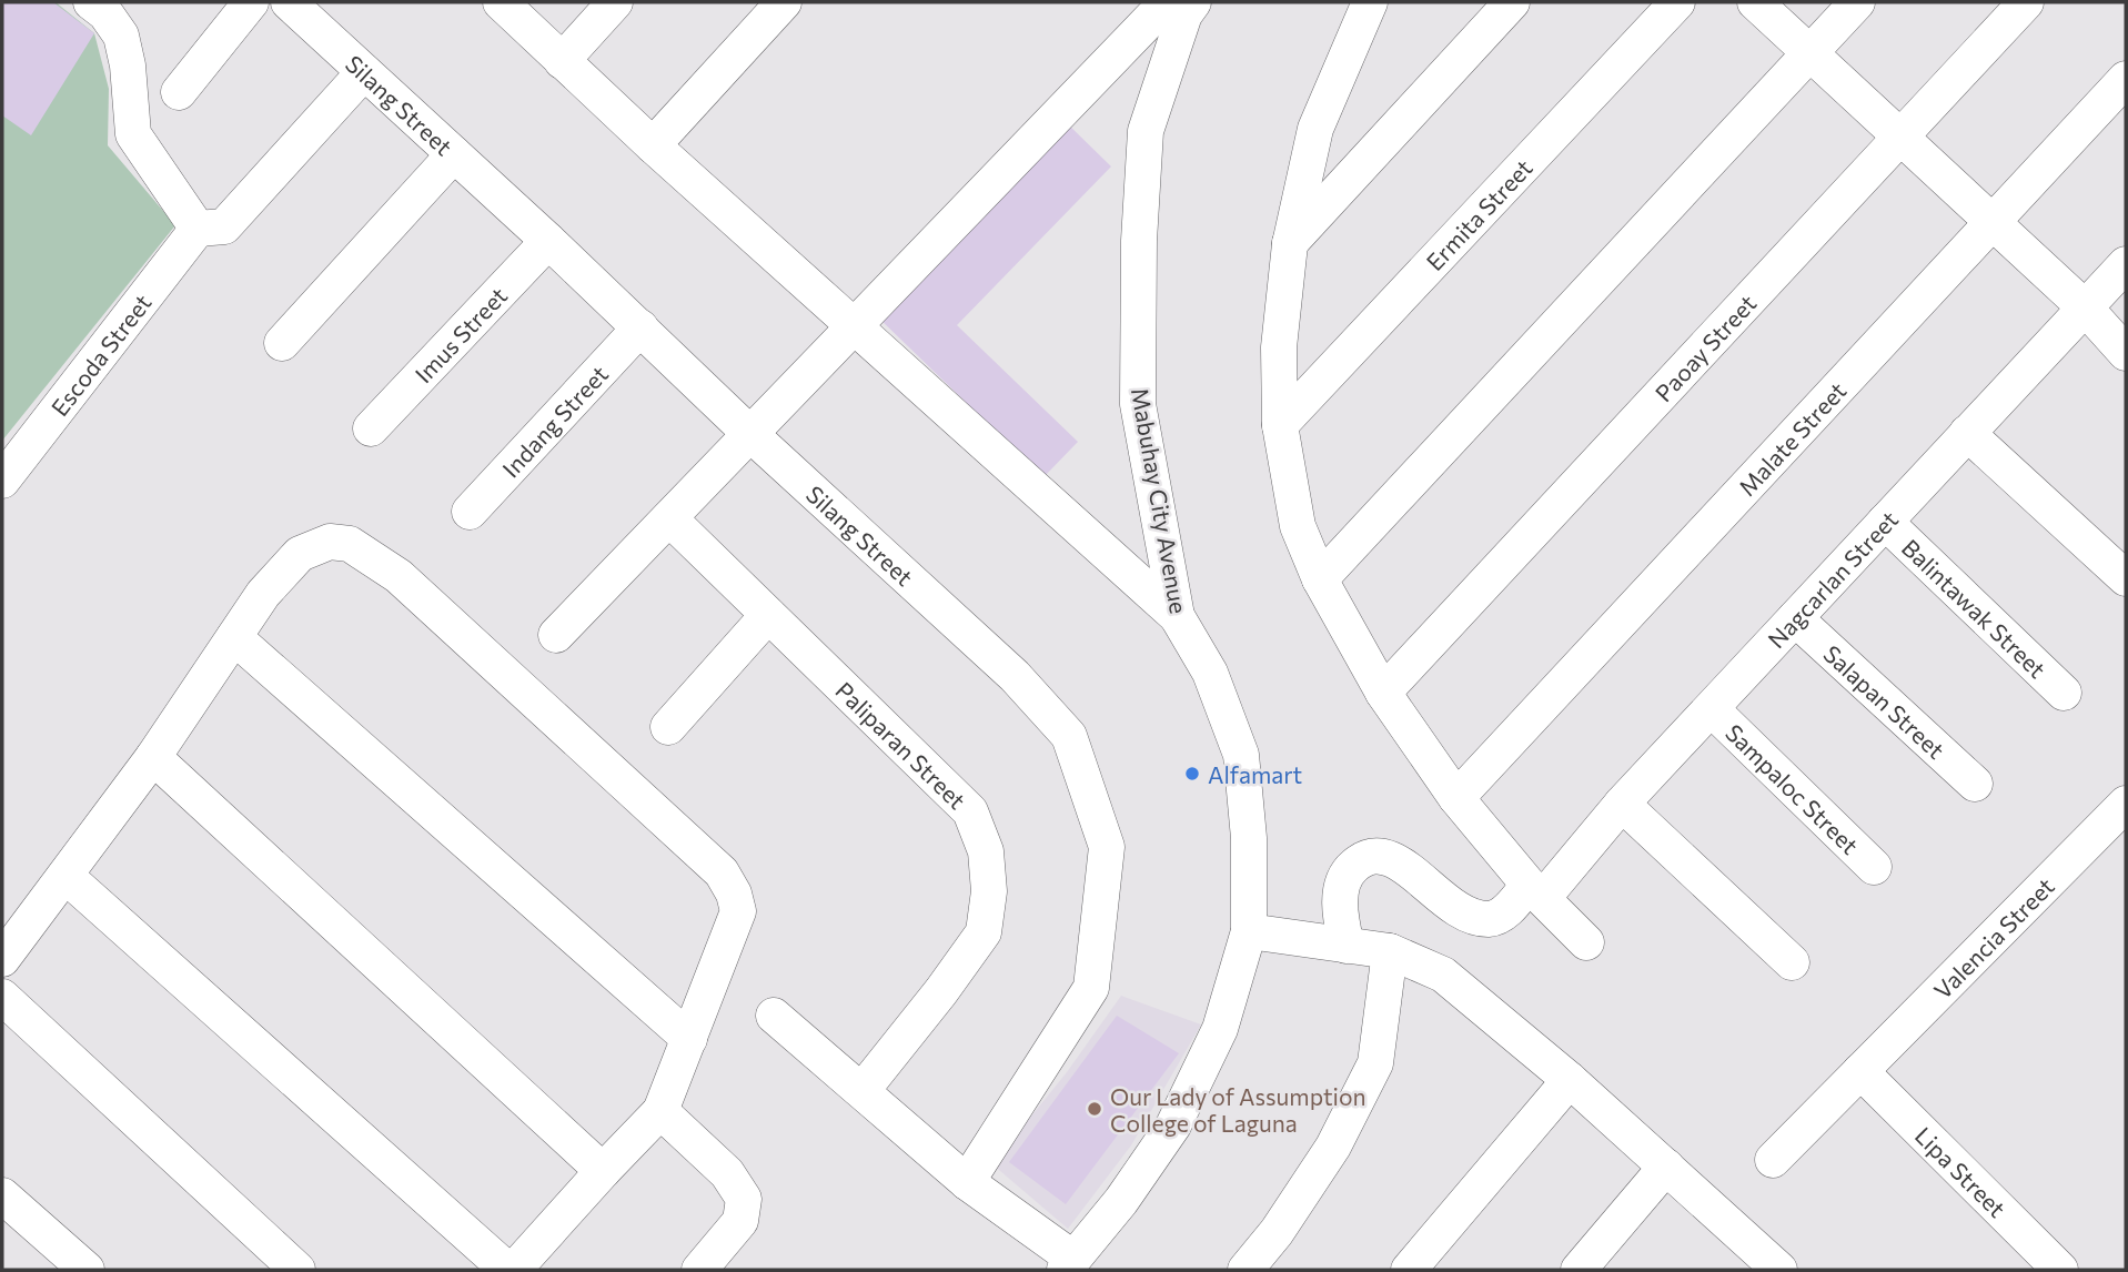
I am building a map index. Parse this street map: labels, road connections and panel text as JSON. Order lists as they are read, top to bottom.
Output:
{
  "streets": {
    "street": [
      "Silang Street",
      "Ermita Street",
      "Imus Street",
      "Paoay Street",
      "Escoda Street",
      "Indang Street",
      "Malate Street",
      "Mabuhay City Avenue",
      "Nagcarlan Street",
      "Balintawak Street",
      "Salapan Street",
      "Paliparan Street",
      "Sampaloc Street",
      "Valencia Street",
      "Lipa Street"
    ]
  },
  "crossings": [
    ["Silang Street", "Imus Street"],
    ["Silang Street", "Indang Street"],
    ["Nagcarlan Street", "Balintawak Street"],
    ["Nagcarlan Street", "Salapan Street"],
    ["Nagcarlan Street", "Sampaloc Street"],
    ["Valencia Street", "Lipa Street"]
  ],
  "places": ["Alfamart", "Our Lady of Assumption College of Laguna"]
}
